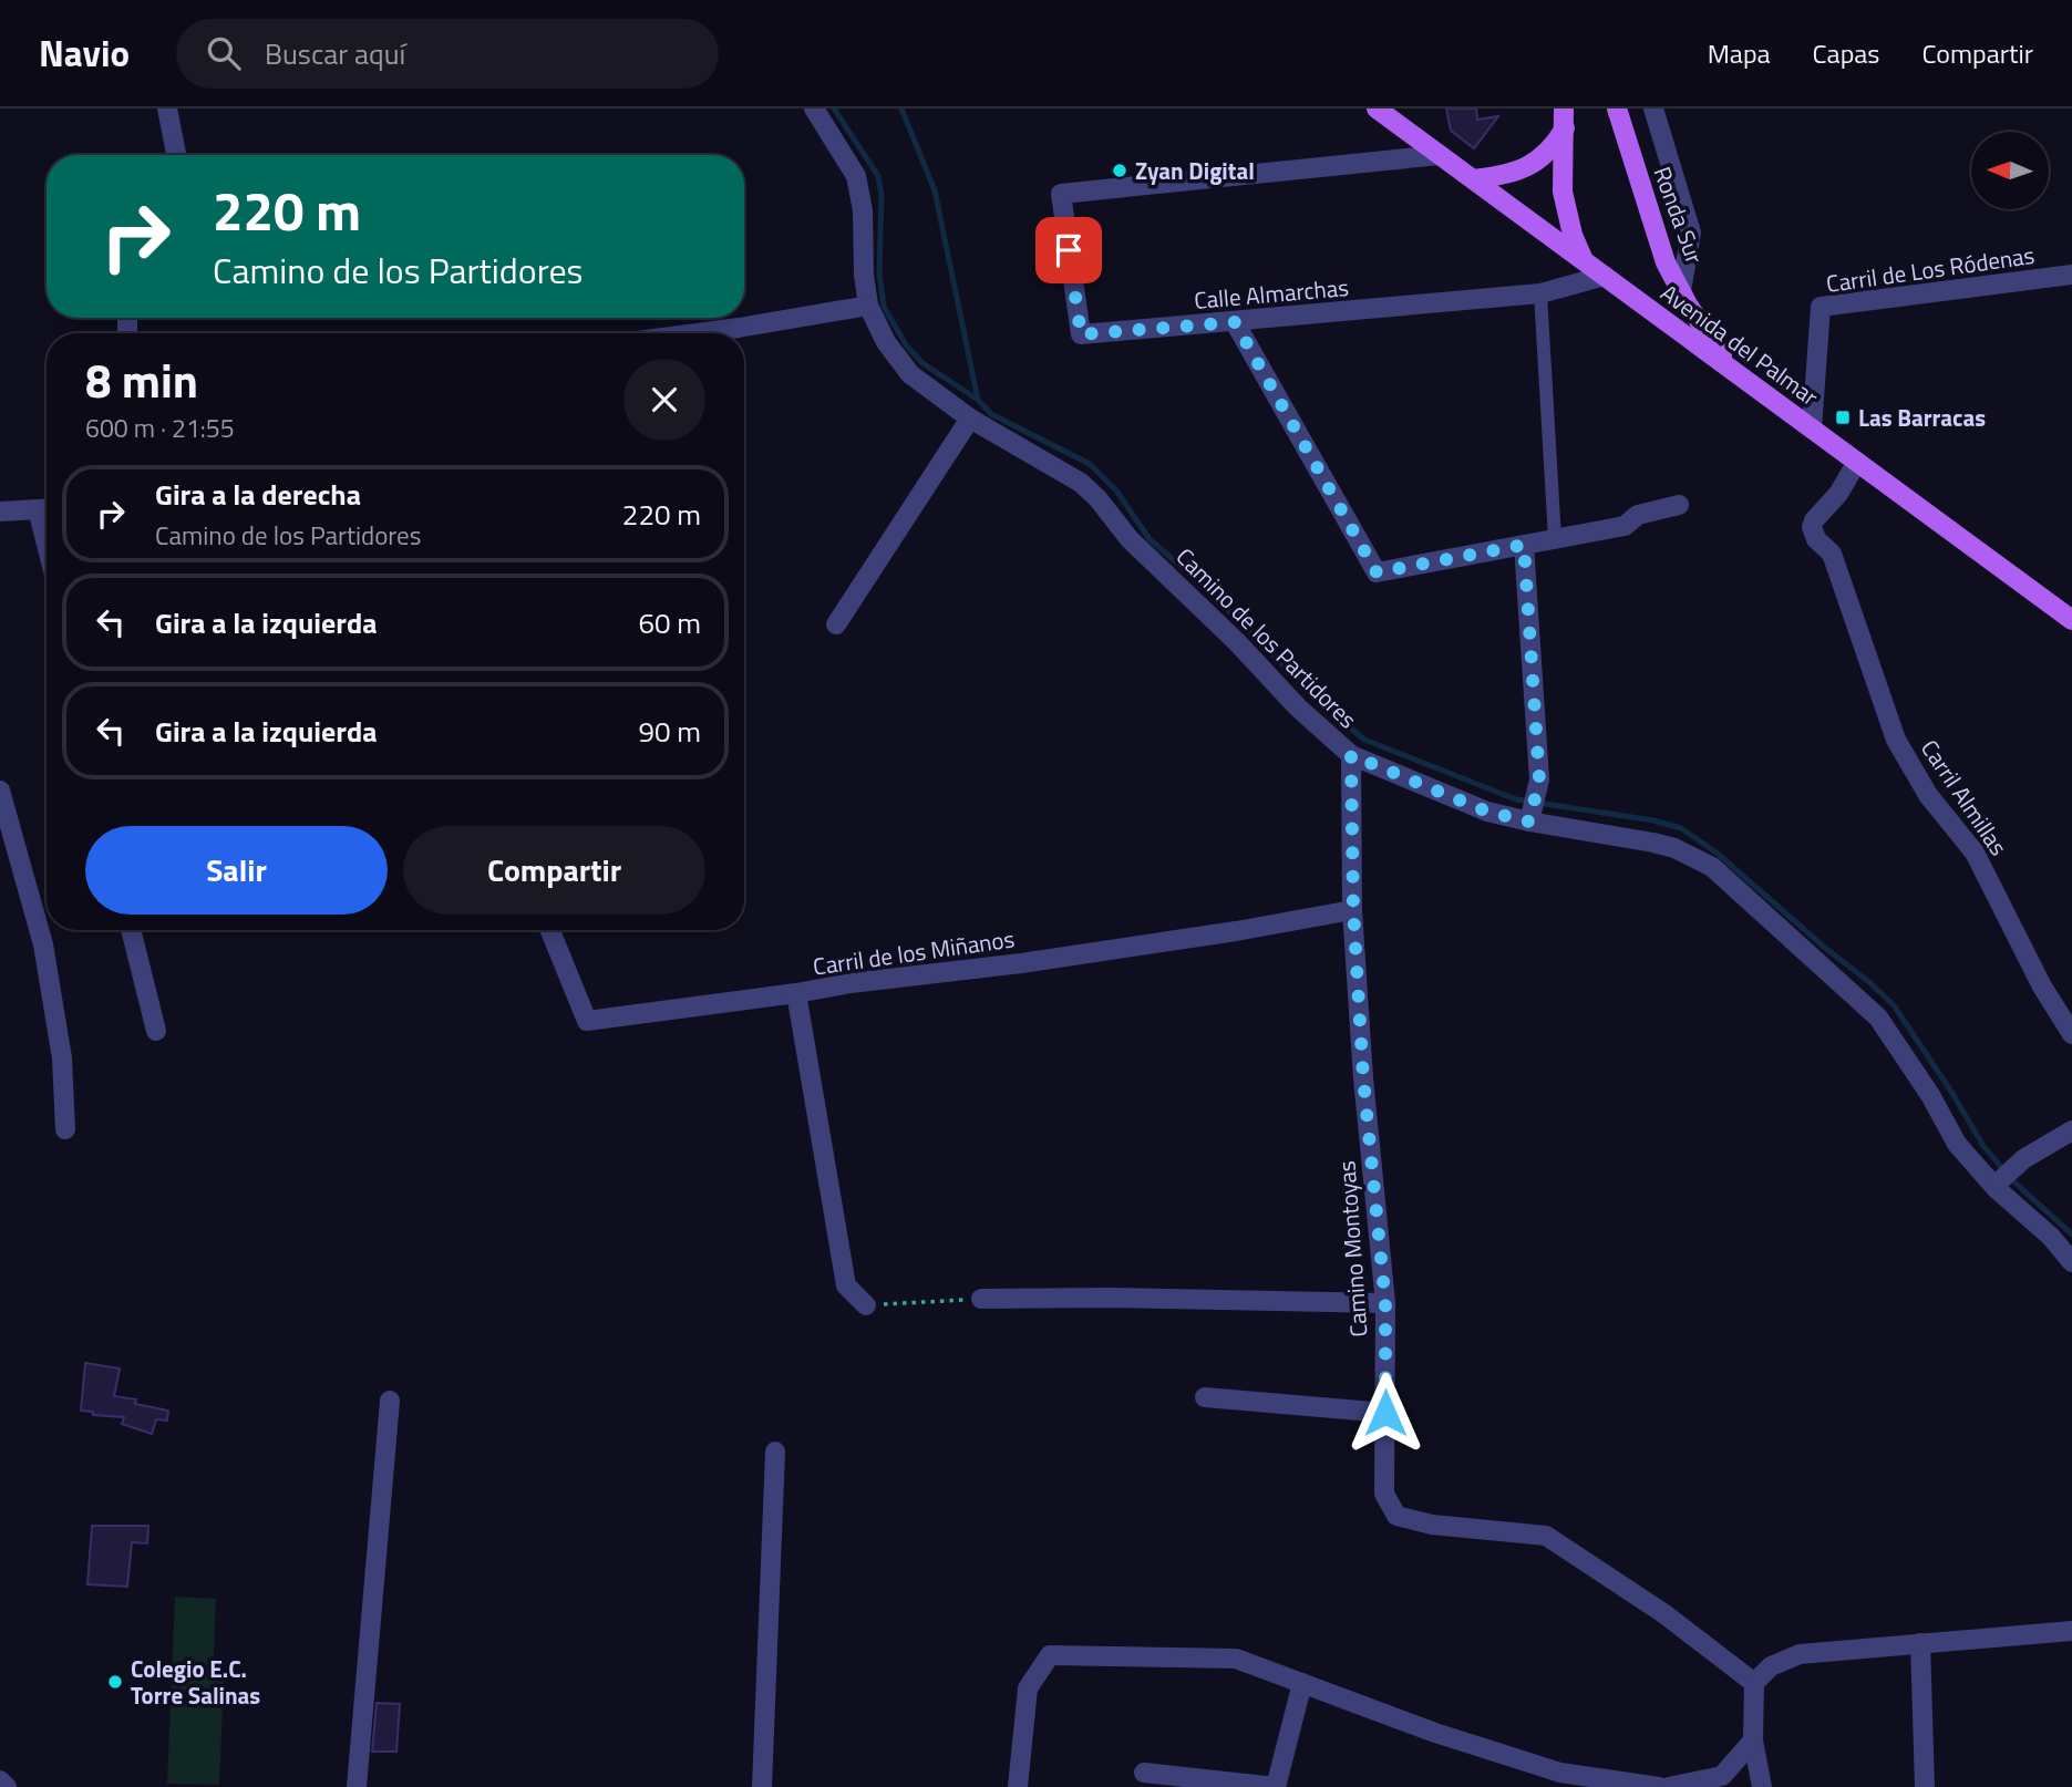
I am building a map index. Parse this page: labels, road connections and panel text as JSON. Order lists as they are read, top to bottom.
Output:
{
  "streets": {
    "main road": ["Ronda Sur", "Avenida del Palmar"],
    "street": [
      "Carril de Los Ródenas",
      "Calle Almarchas",
      "Camino de los Partidores",
      "Carril Almillas",
      "Carril de los Miñanos",
      "Camino Montoyas"
    ]
  },
  "crossings": [
    ["Ronda Sur", "Avenida del Palmar"],
    ["Carril de Los Ródenas", "Avenida del Palmar"],
    ["Calle Almarchas", "Avenida del Palmar"],
    ["Avenida del Palmar", "Carril Almillas"],
    ["Camino de los Partidores", "Camino Montoyas"],
    ["Carril de los Miñanos", "Camino Montoyas"]
  ],
  "places": {
    "other": ["Zyan Digital", "Colegio E.C. Torre Salinas"],
    "transit": ["Las Barracas"]
  },
  "north": "left",
  "page": {
    "header": "Navio",
    "search": "Buscar aquí",
    "nav": ["Mapa", "Capas", "Compartir"],
    "turn": ["220 m", "Camino de los Partidores"],
    "heading": ["8 min", "600 m · 21:55"],
    "list": [
      {
        "name": "Gira a la derecha",
        "note": "Camino de los Partidores",
        "value": "220 m"
      },
      {
        "name": "Gira a la izquierda",
        "value": "60 m"
      },
      {
        "name": "Gira a la izquierda",
        "value": "90 m"
      }
    ],
    "buttons": ["Salir", "Compartir"]
  }
}
